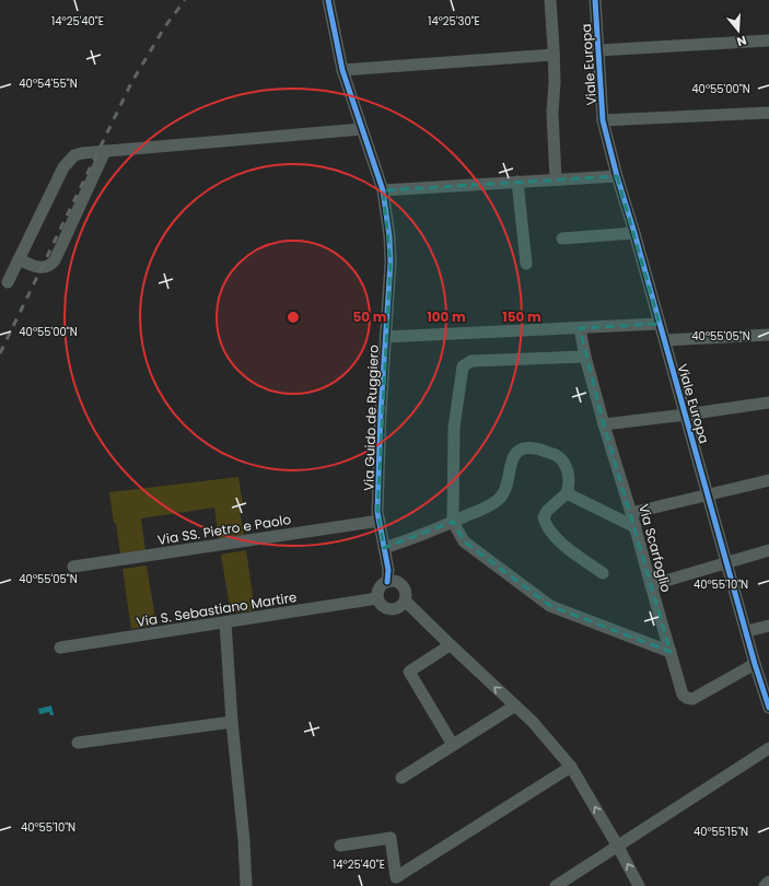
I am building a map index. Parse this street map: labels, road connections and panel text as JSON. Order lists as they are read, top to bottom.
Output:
{
  "streets": {
    "street": [
      "Viale Europa",
      "Via Guido de Ruggiero",
      "Via SS. Pietro e Paolo",
      "Via Scarfoglio",
      "Via S. Sebastiano Martire"
    ]
  },
  "crossings": [
    ["Viale Europa", "Via Scarfoglio"],
    ["Via Guido de Ruggiero", "Via SS. Pietro e Paolo"],
    ["Via Guido de Ruggiero", "Via S. Sebastiano Martire"]
  ],
  "north": "bottom",
  "coordinates": [
    "14°25'40\"E",
    "14°25'30\"E",
    "40°54'55\"N",
    "40°55'00\"N",
    "40°55'05\"N",
    "40°55'10\"N",
    "40°55'15\"N"
  ],
  "rings": ["50 m", "100 m", "150 m"]
}
